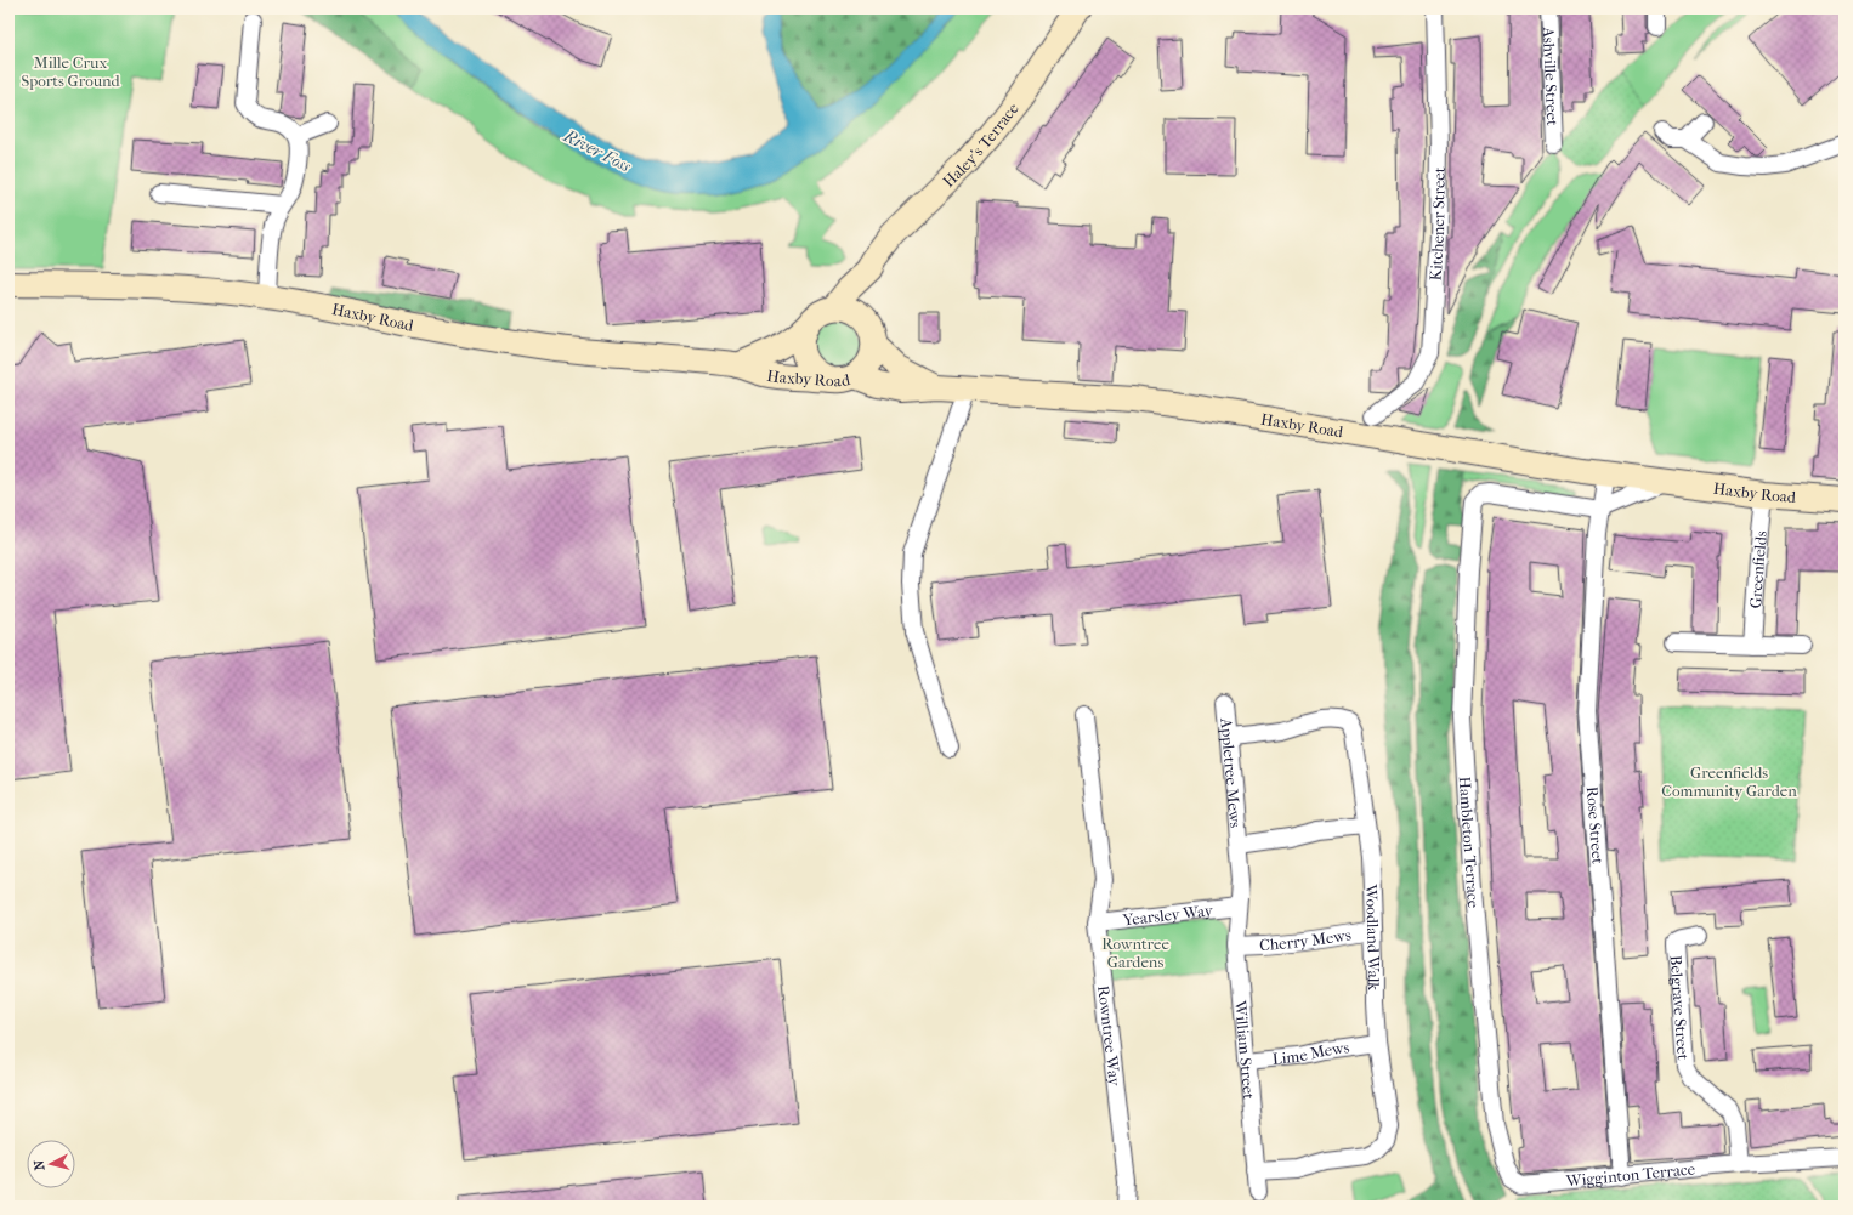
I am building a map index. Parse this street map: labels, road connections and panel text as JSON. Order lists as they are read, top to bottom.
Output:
{
  "streets": {
    "street": [
      "Ashville Street",
      "Haley's Terrace",
      "Kitchener Street",
      "Haxby Road",
      "Greenfields",
      "Appletree Mews",
      "Rose Street",
      "Hambleton Terrace",
      "Yearsley Way",
      "Woodland Walk",
      "Cherry Mews",
      "Belgrave Street",
      "Rowntree Way",
      "William Street",
      "Lime Mews",
      "Wigginton Terrace"
    ]
  },
  "crossings": [
    ["Haley's Terrace", "Haxby Road"],
    ["Haxby Road", "Greenfields"],
    ["Haxby Road", "Rose Street"],
    ["Haxby Road", "Hambleton Terrace"],
    ["Appletree Mews", "Yearsley Way"],
    ["Appletree Mews", "Woodland Walk"],
    ["Appletree Mews", "William Street"],
    ["Rose Street", "Hambleton Terrace"],
    ["Rose Street", "Wigginton Terrace"],
    ["Hambleton Terrace", "Wigginton Terrace"],
    ["Yearsley Way", "Rowntree Way"],
    ["Yearsley Way", "William Street"],
    ["Woodland Walk", "Cherry Mews"],
    ["Woodland Walk", "William Street"],
    ["Woodland Walk", "Lime Mews"],
    ["Cherry Mews", "William Street"],
    ["Belgrave Street", "Wigginton Terrace"],
    ["William Street", "Lime Mews"]
  ],
  "water": ["River Foss"],
  "parks": ["Mille Crux Sports Ground", "Greenfields Community Garden", "Rowntree Gardens"],
  "north": "left"
}
